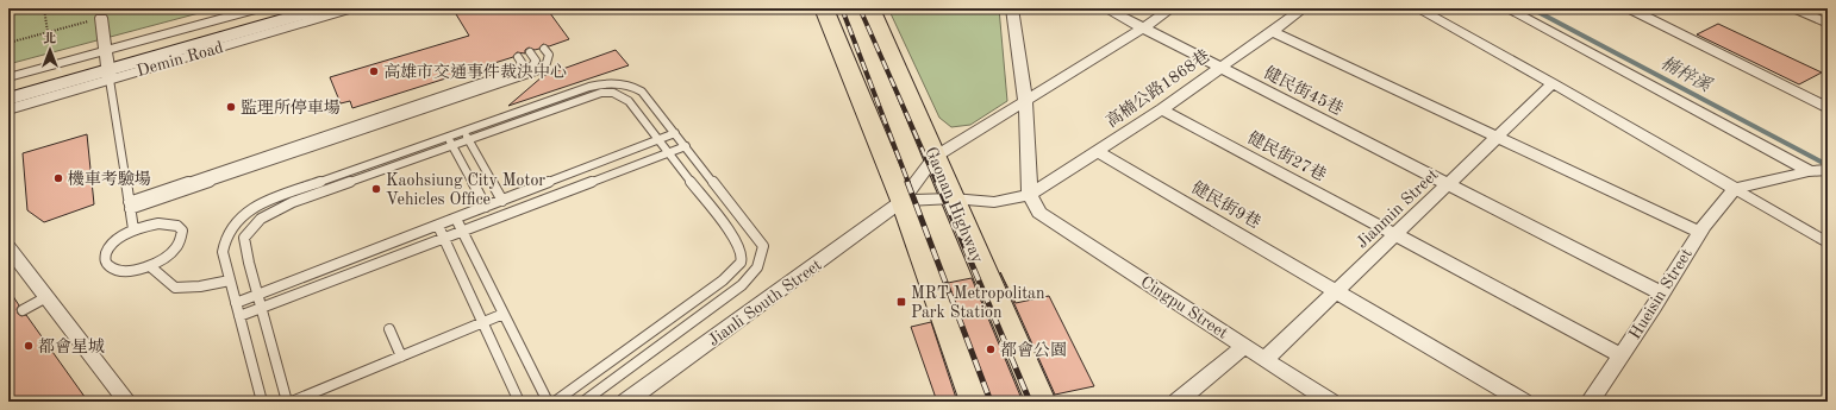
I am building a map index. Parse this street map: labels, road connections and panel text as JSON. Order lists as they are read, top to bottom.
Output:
{
  "streets": {
    "main road": ["Gaonan Highway"],
    "street": [
      "Demin Road",
      "高楠公路1868巷",
      "健民街45巷",
      "健民街27巷",
      "健民街9巷",
      "Jianmin Street",
      "Hueisin Street",
      "Jianli South Street",
      "Cingpu Street"
    ]
  },
  "crossings": [
    ["高楠公路1868巷", "健民街45巷"],
    ["高楠公路1868巷", "健民街27巷"],
    ["高楠公路1868巷", "健民街9巷"],
    ["高楠公路1868巷", "Cingpu Street"],
    ["健民街45巷", "Jianmin Street"],
    ["健民街45巷", "Hueisin Street"],
    ["健民街27巷", "Jianmin Street"],
    ["健民街27巷", "Hueisin Street"],
    ["Gaonan Highway", "Jianli South Street"],
    ["健民街9巷", "Jianmin Street"],
    ["Jianmin Street", "Cingpu Street"]
  ],
  "water": ["楠梓溪"],
  "places": {
    "other": [
      "高雄市交通事件裁決中心",
      "監理所停車場",
      "機車考驗場",
      "Kaohsiung City Motor Vehicles Office",
      "都會星城",
      "都會公園"
    ],
    "transit": ["MRT Metropolitan Park Station"]
  },
  "north": "top"
}
